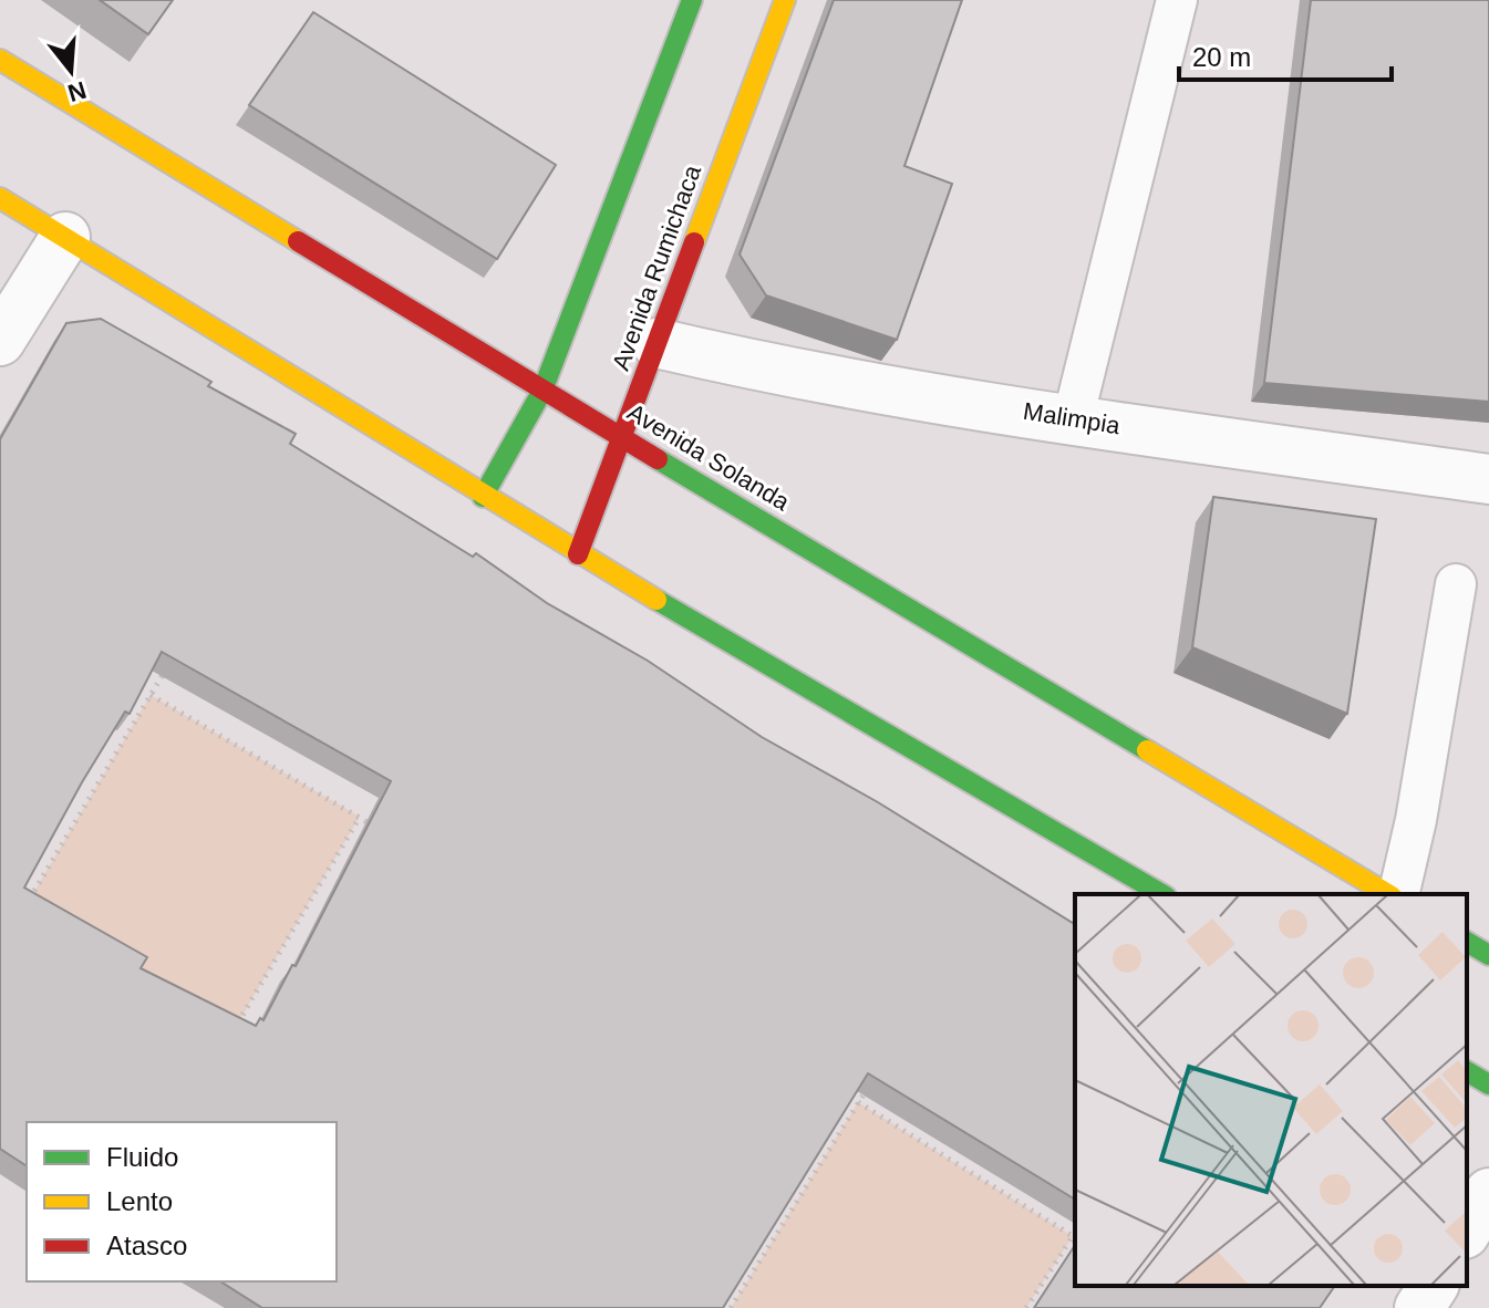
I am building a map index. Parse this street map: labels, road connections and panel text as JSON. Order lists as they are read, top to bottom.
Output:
{
  "streets": {
    "street": ["Avenida Rumichaca", "Malimpia", "Avenida Solanda"]
  },
  "crossings": [
    ["Avenida Rumichaca", "Malimpia"],
    ["Avenida Rumichaca", "Avenida Solanda"]
  ],
  "legend": ["Fluido", "Lento", "Atasco"],
  "scale_bar": "20 m",
  "north": "bottom"
}
